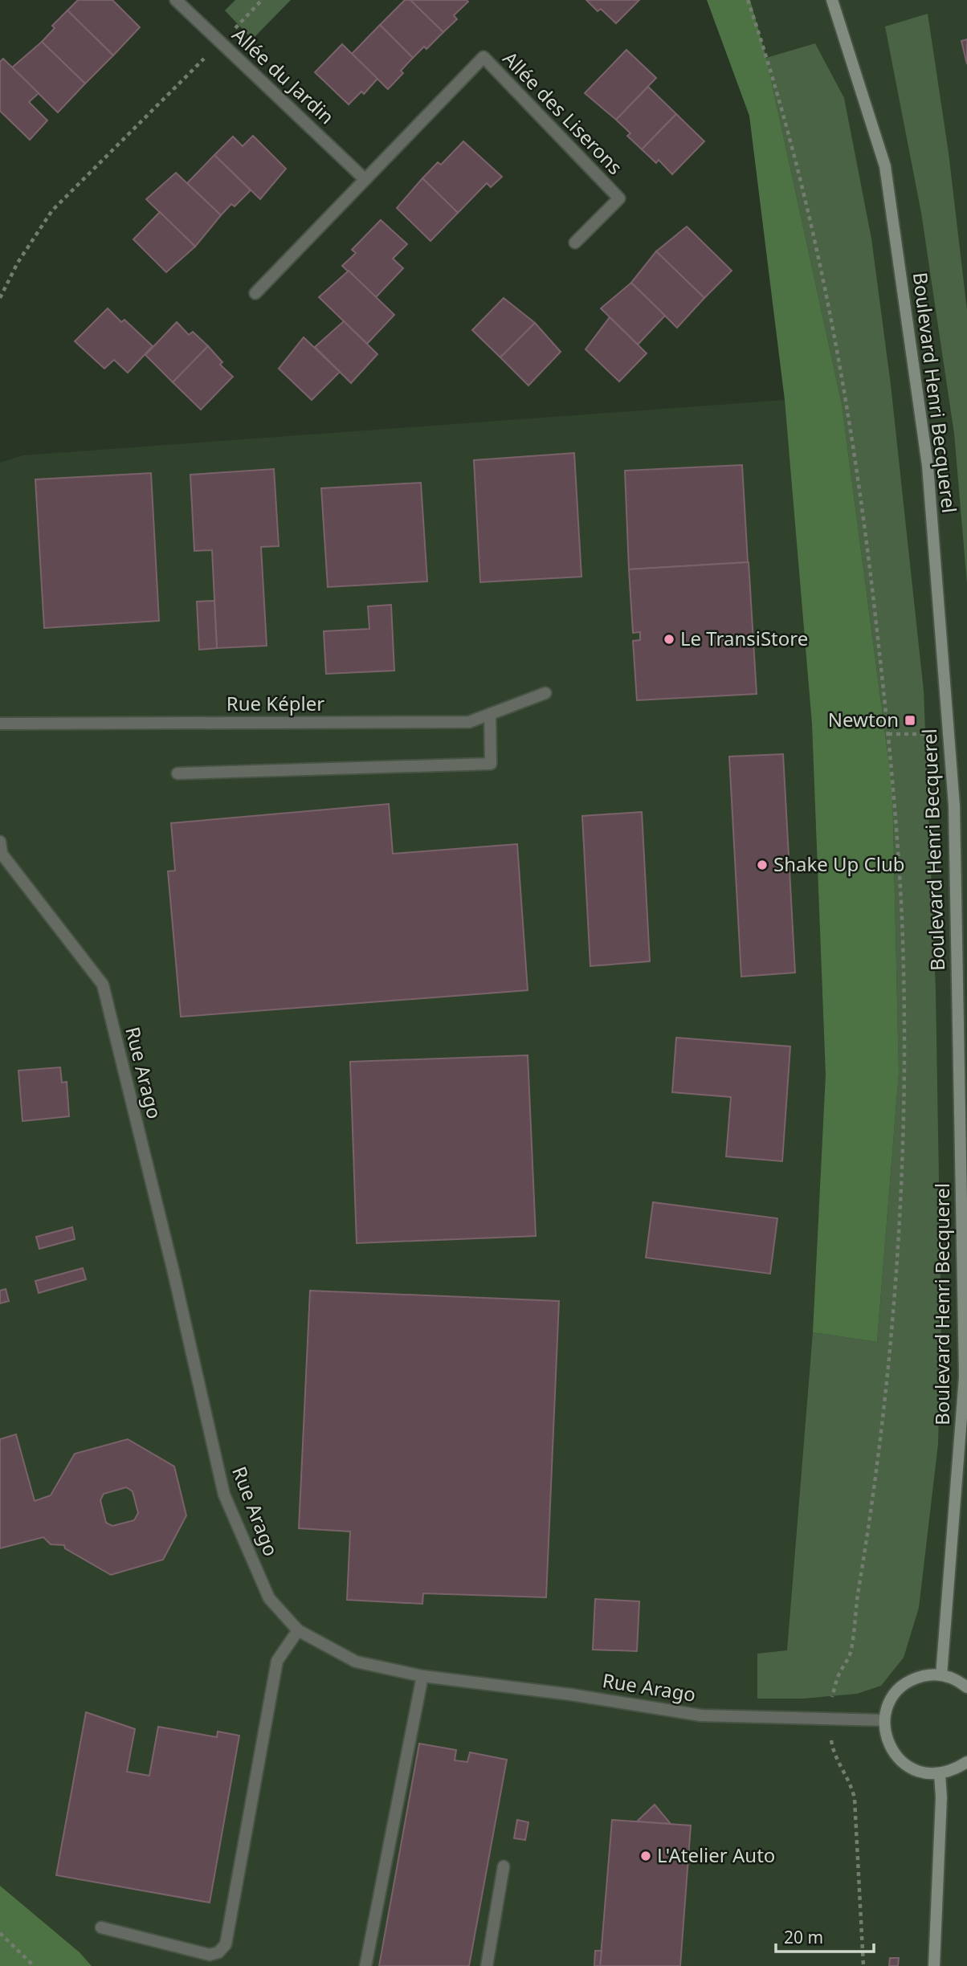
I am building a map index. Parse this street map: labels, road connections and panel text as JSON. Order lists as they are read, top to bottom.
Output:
{
  "streets": {
    "main road": ["Boulevard Henri Becquerel"],
    "street": [
      "Allée du Jardin",
      "Allée des Liserons",
      "Rue Képler",
      "Rue Arago"
    ]
  },
  "crossings": [
    ["Allée du Jardin", "Allée des Liserons"]
  ],
  "places": {
    "other": ["Le TransiStore", "Shake Up Club", "L'Atelier Auto"],
    "transit": ["Newton"]
  },
  "scale_bar": "20 m"
}
